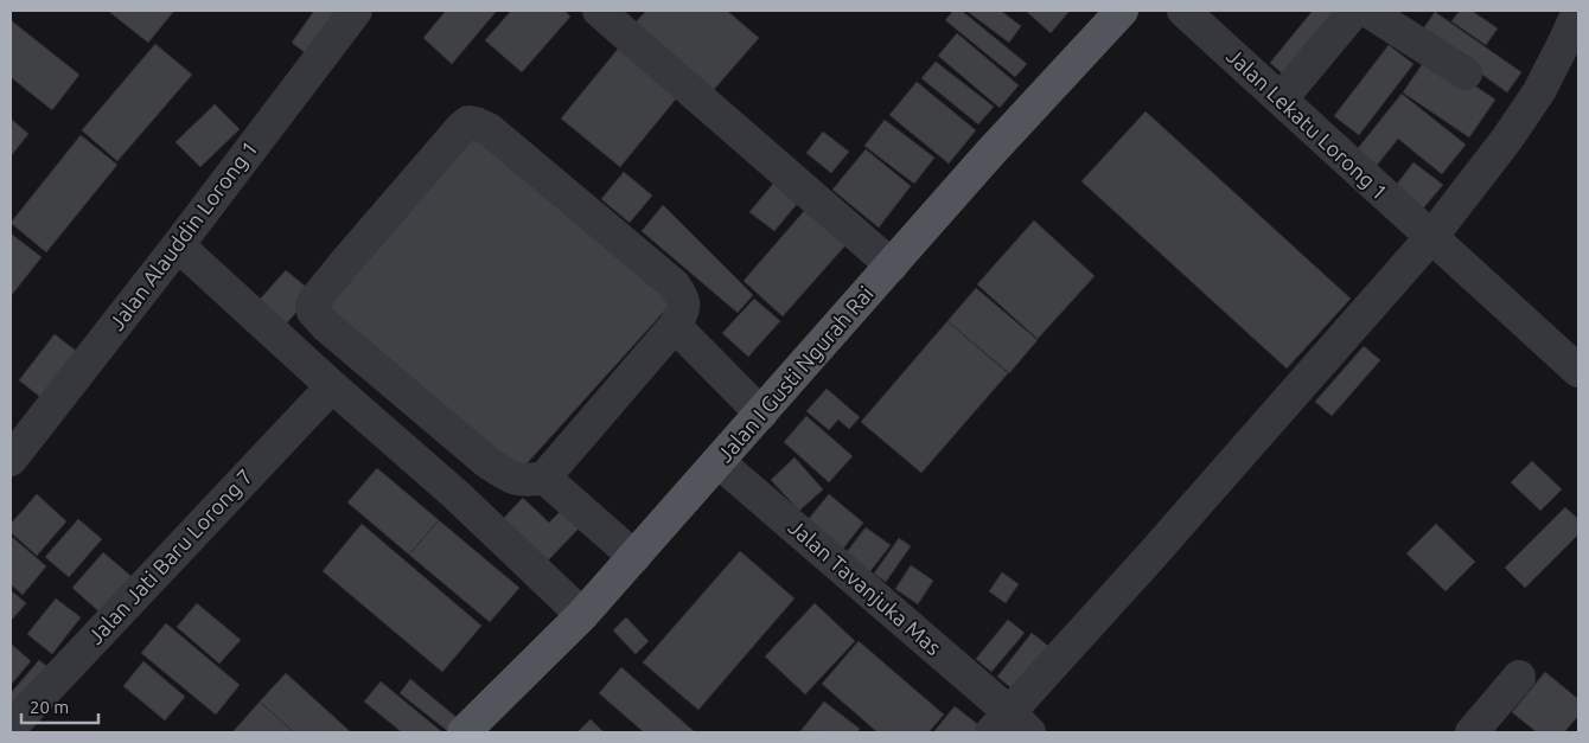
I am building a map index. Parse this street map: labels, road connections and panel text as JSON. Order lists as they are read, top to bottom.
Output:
{
  "streets": {
    "main road": ["Jalan I Gusti Ngurah Rai"],
    "street": [
      "Jalan Lekatu Lorong 1",
      "Jalan Alauddin Lorong 1",
      "Jalan Jati Baru Lorong 7",
      "Jalan Tavanjuka Mas"
    ]
  },
  "crossings": [
    ["Jalan I Gusti Ngurah Rai", "Jalan Tavanjuka Mas"]
  ],
  "scale_bar": "20 m"
}
